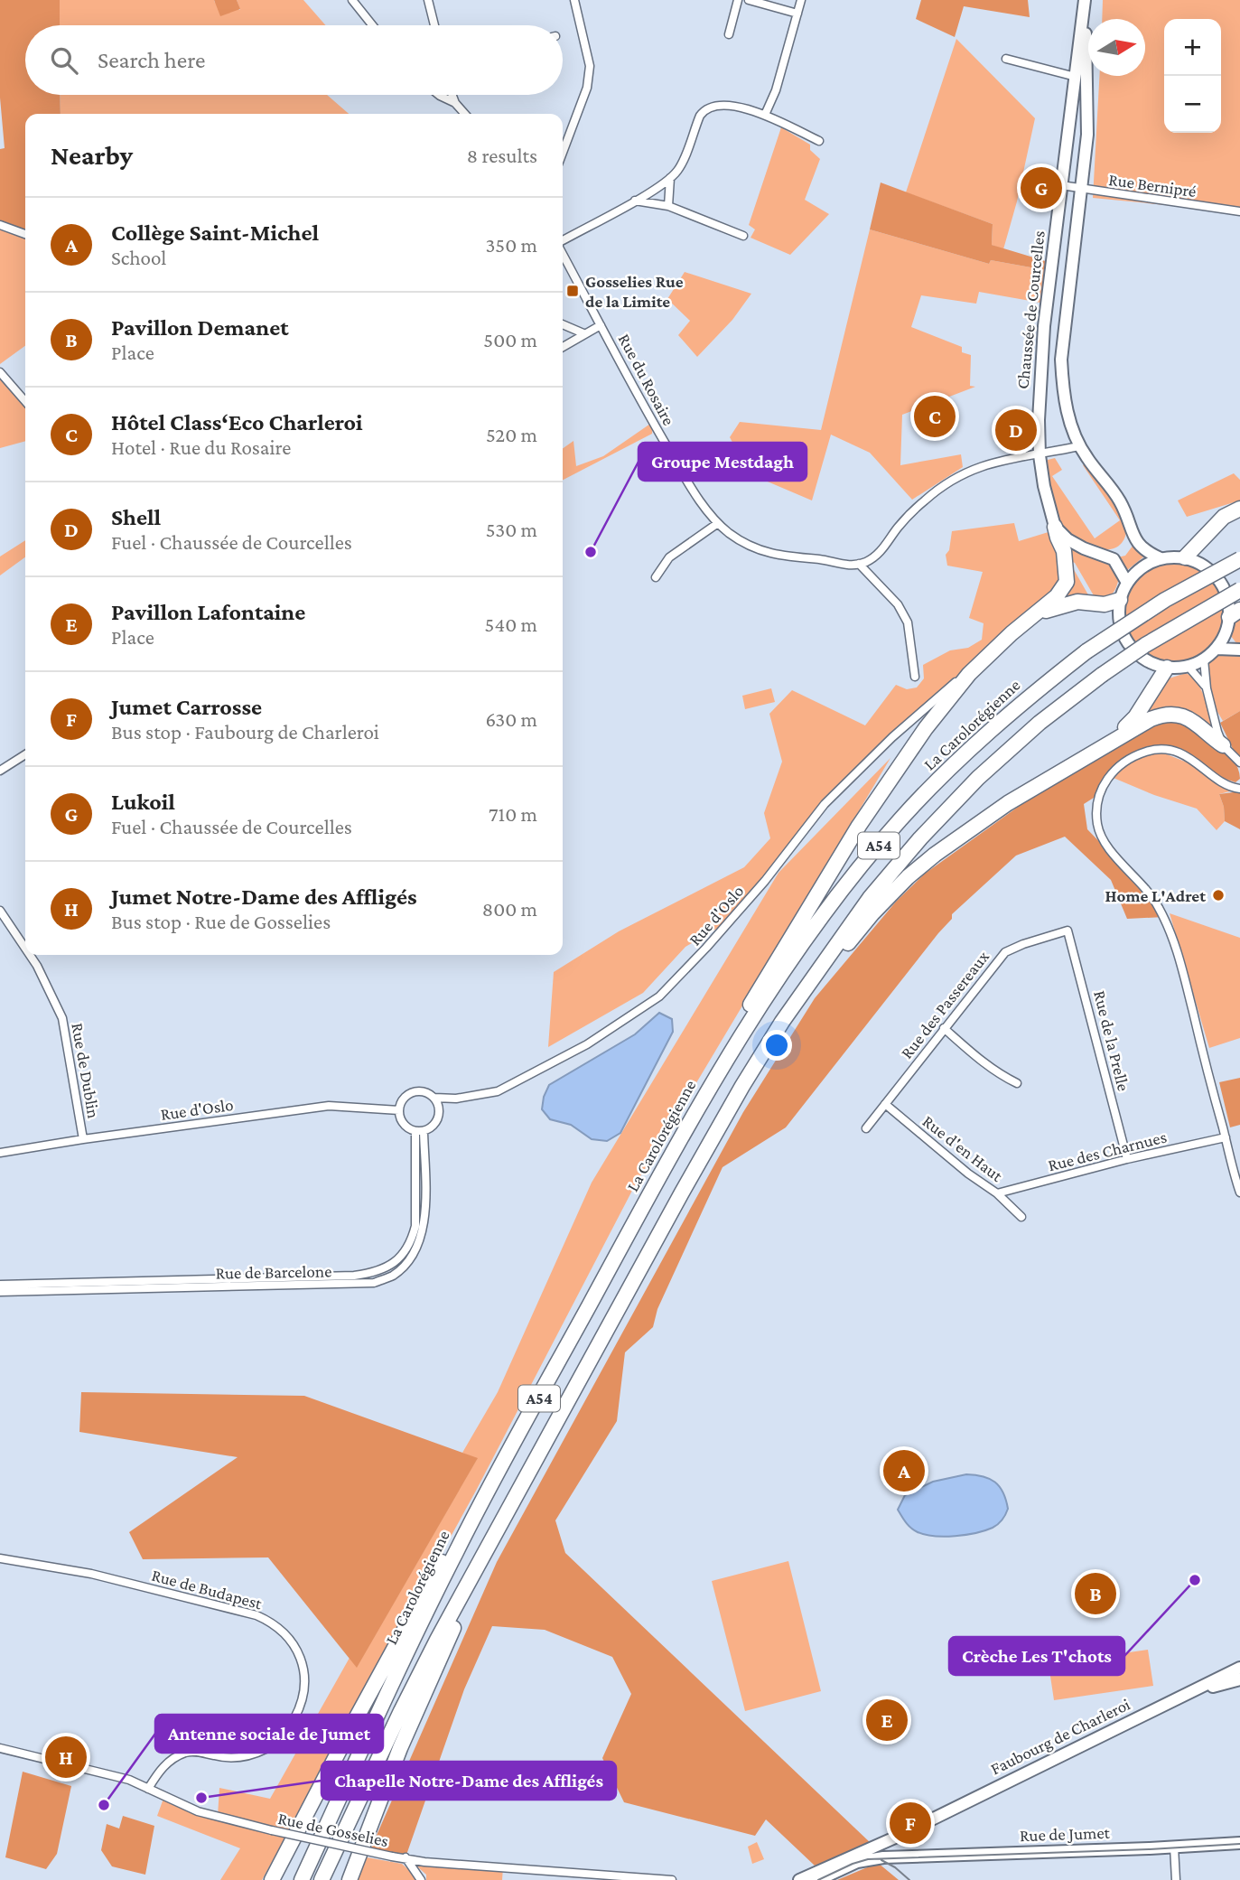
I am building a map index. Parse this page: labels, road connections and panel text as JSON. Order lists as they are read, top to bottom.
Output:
{
  "streets": {
    "highway": ["La Carolorégienne", "A54"],
    "main road": ["Chaussée de Courcelles", "Faubourg de Charleroi", "Rue de Jumet"],
    "street": [
      "Rue Bernipré",
      "Rue du Rosaire",
      "Rue d'Oslo",
      "Rue des Passereaux",
      "Rue de la Prelle",
      "Rue de Dublin",
      "Rue d'en Haut",
      "Rue des Charnues",
      "Rue de Barcelone",
      "Rue de Budapest",
      "Rue de Gosselies"
    ]
  },
  "crossings": [
    ["Rue Bernipré", "Chaussée de Courcelles"],
    ["Rue d'Oslo", "Rue de Dublin"],
    ["Rue d'Oslo", "Rue de Barcelone"],
    ["Rue des Passereaux", "Rue de la Prelle"],
    ["Rue des Passereaux", "Rue d'en Haut"],
    ["Rue de la Prelle", "Rue des Charnues"],
    ["Rue d'en Haut", "Rue des Charnues"],
    ["Rue de Budapest", "Rue de Gosselies"],
    ["Faubourg de Charleroi", "Rue de Jumet"]
  ],
  "places": {
    "transit": ["Gosselies Rue de la Limite"],
    "other": [
      "Groupe Mestdagh",
      "Home L'Adret",
      "Crèche Les T'chots",
      "Chapelle Notre-Dame des Affligés",
      "Antenne sociale de Jumet"
    ]
  },
  "north": "right",
  "page": {
    "map_buttons": ["+", "−"],
    "search": "Search here",
    "heading": ["Nearby", "8 results"],
    "pins": [
      "G",
      "C",
      "D",
      "A",
      "B",
      "E",
      "H",
      "F"
    ],
    "list": [
      {
        "mark": "A",
        "name": "Collège Saint-Michel",
        "note": "School",
        "value": "350 m"
      },
      {
        "mark": "B",
        "name": "Pavillon Demanet",
        "note": "Place",
        "value": "500 m"
      },
      {
        "mark": "C",
        "name": "Hôtel Class‘Eco Charleroi",
        "note": "Hotel · Rue du Rosaire",
        "value": "520 m"
      },
      {
        "mark": "D",
        "name": "Shell",
        "note": "Fuel · Chaussée de Courcelles",
        "value": "530 m"
      },
      {
        "mark": "E",
        "name": "Pavillon Lafontaine",
        "note": "Place",
        "value": "540 m"
      },
      {
        "mark": "F",
        "name": "Jumet Carrosse",
        "note": "Bus stop · Faubourg de Charleroi",
        "value": "630 m"
      },
      {
        "mark": "G",
        "name": "Lukoil",
        "note": "Fuel · Chaussée de Courcelles",
        "value": "710 m"
      },
      {
        "mark": "H",
        "name": "Jumet Notre-Dame des Affligés",
        "note": "Bus stop · Rue de Gosselies",
        "value": "800 m"
      }
    ]
  }
}
